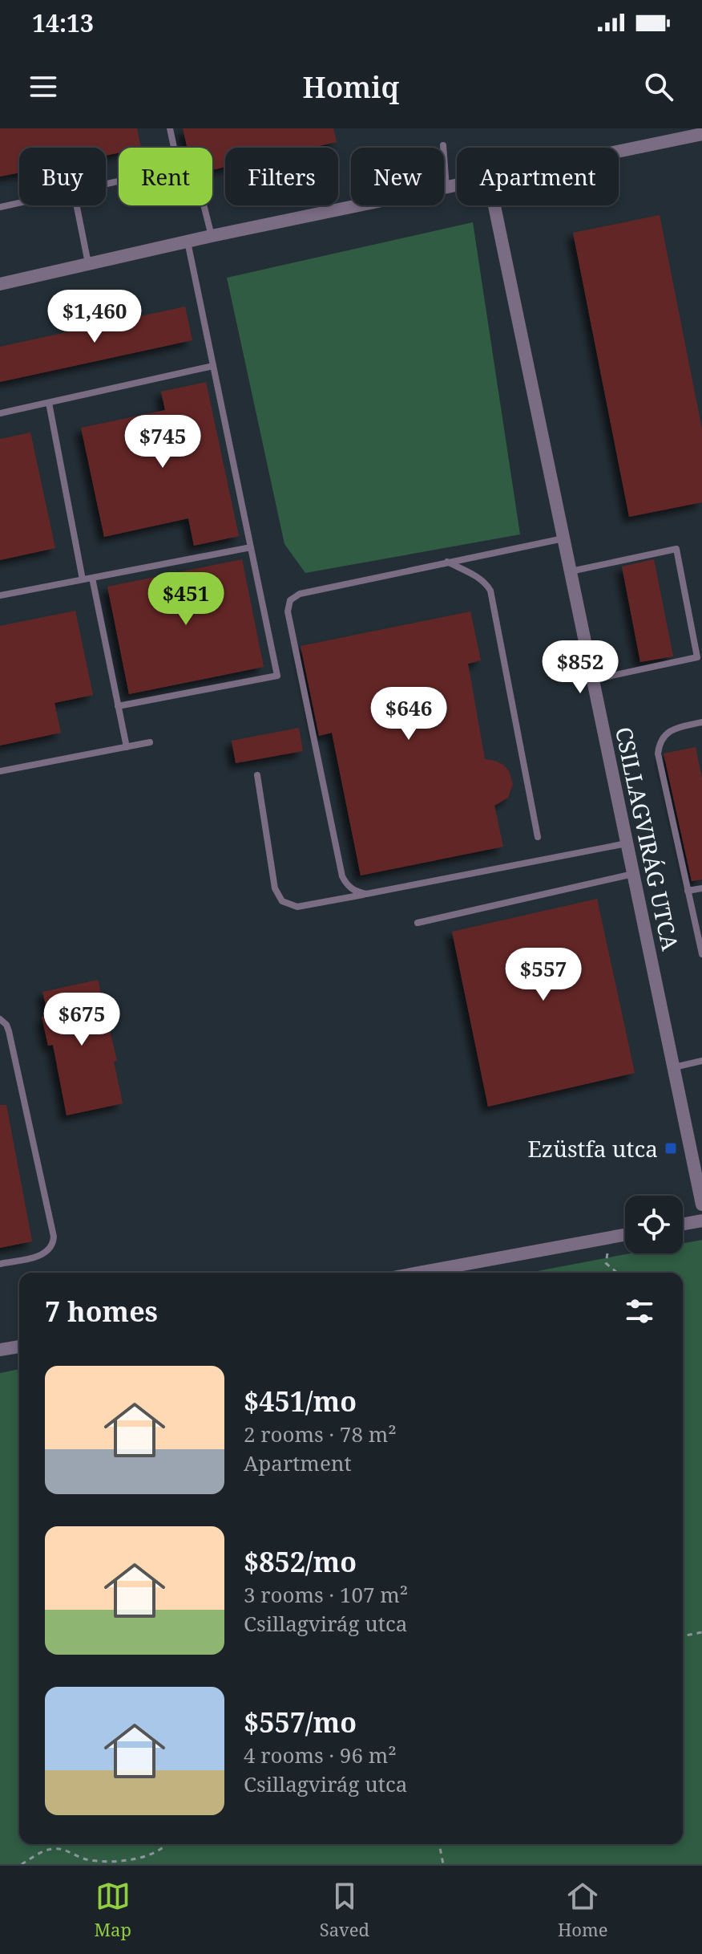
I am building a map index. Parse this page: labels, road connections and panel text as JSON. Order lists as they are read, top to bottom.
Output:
{
  "streets": {
    "street": ["CSILLAGVIRÁG UTCA"]
  },
  "places": {
    "transit": ["Ezüstfa utca"]
  },
  "page": {
    "status": "14:13",
    "header": "Homiq",
    "chip": [
      "Buy",
      "Rent",
      "Filters",
      "New",
      "Apartment"
    ],
    "price": [
      "$1,460",
      "$745",
      "$451",
      "$852",
      "$646",
      "$557",
      "$675"
    ],
    "heading": "7 homes",
    "list": [
      {
        "name": "$451/mo",
        "note": "2 rooms · 78 m² · Apartment"
      },
      {
        "name": "$852/mo",
        "note": "3 rooms · 107 m² · Csillagvirág utca"
      },
      {
        "name": "$557/mo",
        "note": "4 rooms · 96 m² · Csillagvirág utca"
      }
    ],
    "tabs": ["Map", "Saved", "Home"]
  }
}
